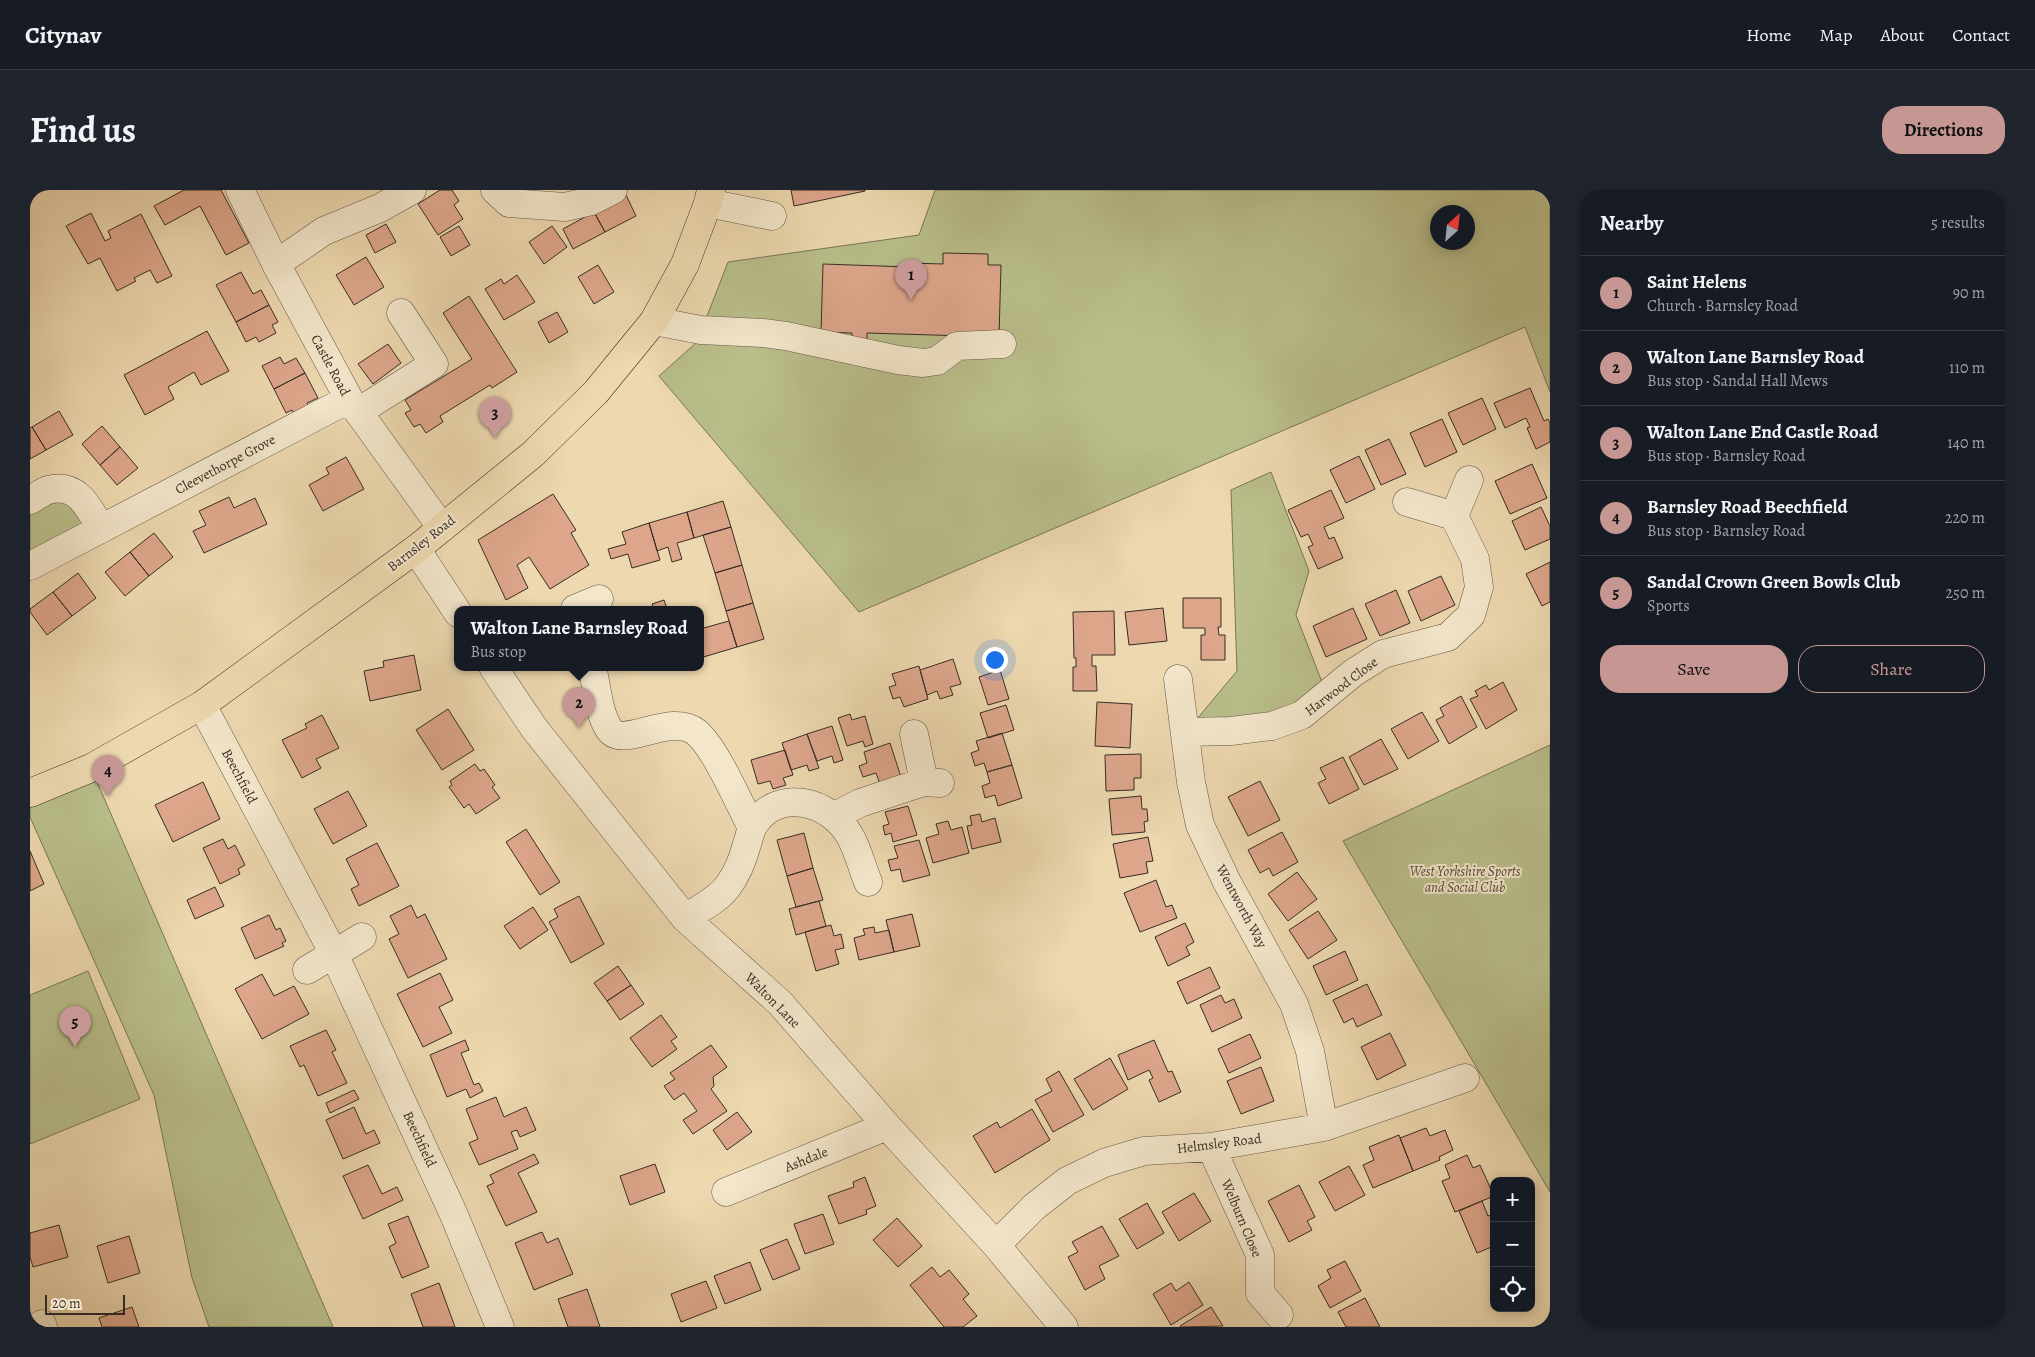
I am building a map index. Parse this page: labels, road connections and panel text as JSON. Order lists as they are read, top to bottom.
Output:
{
  "streets": {
    "main road": ["Barnsley Road"],
    "street": [
      "Castle Road",
      "Cleevethorpe Grove",
      "Harwood Close",
      "Beechfield",
      "Wentworth Way",
      "Walton Lane",
      "Helmsley Road",
      "Ashdale",
      "Welburn Close"
    ]
  },
  "crossings": [
    ["Castle Road", "Cleevethorpe Grove"],
    ["Castle Road", "Barnsley Road"],
    ["Barnsley Road", "Beechfield"],
    ["Harwood Close", "Wentworth Way"],
    ["Wentworth Way", "Helmsley Road"],
    ["Walton Lane", "Helmsley Road"],
    ["Walton Lane", "Ashdale"],
    ["Helmsley Road", "Welburn Close"]
  ],
  "parks": ["West Yorkshire Sports and Social Club"],
  "scale_bar": "20 m",
  "north": "top right",
  "page": {
    "header": "Citynav",
    "nav": [
      "Home",
      "Map",
      "About",
      "Contact"
    ],
    "title": "Find us",
    "buttons": [
      "Directions",
      ["Save", "Share"]
    ],
    "heading": ["Nearby", "5 results"],
    "list": [
      {
        "mark": "1",
        "name": "Saint Helens",
        "note": "Church · Barnsley Road",
        "value": "90 m"
      },
      {
        "mark": "2",
        "name": "Walton Lane Barnsley Road",
        "note": "Bus stop · Sandal Hall Mews",
        "value": "110 m"
      },
      {
        "mark": "3",
        "name": "Walton Lane End Castle Road",
        "note": "Bus stop · Barnsley Road",
        "value": "140 m"
      },
      {
        "mark": "4",
        "name": "Barnsley Road Beechfield",
        "note": "Bus stop · Barnsley Road",
        "value": "220 m"
      },
      {
        "mark": "5",
        "name": "Sandal Crown Green Bowls Club",
        "note": "Sports",
        "value": "250 m"
      }
    ],
    "pins": [
      "1",
      "3",
      "2",
      "4",
      "5"
    ],
    "popup": ["Walton Lane Barnsley Road", "Bus stop"],
    "map_buttons": ["+", "−"],
    "scale": "20 m"
  }
}
